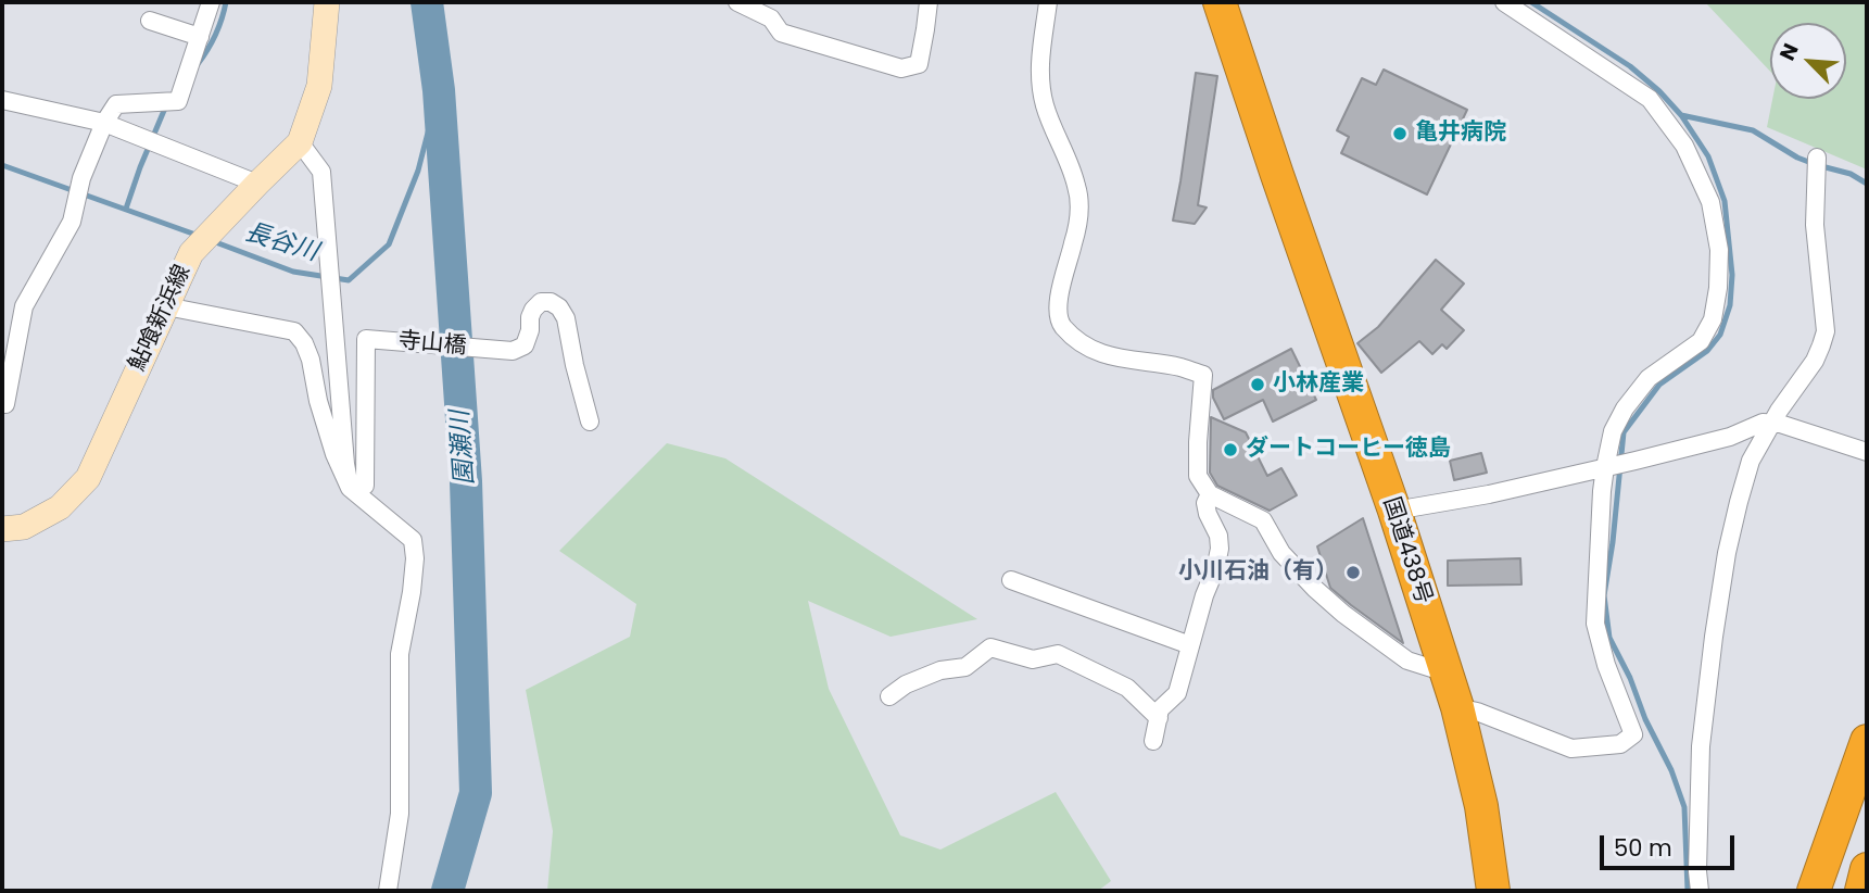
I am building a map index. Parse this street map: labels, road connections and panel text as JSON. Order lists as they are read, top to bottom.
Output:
{
  "streets": {
    "highway": ["国道438号"],
    "main road": ["鮎喰新浜線"],
    "street": ["寺山橋"]
  },
  "water": ["長谷川", "園瀬川"],
  "places": [
    "亀井病院",
    "小林産業",
    "ダートコーヒー徳島",
    "小川石油（有）"
  ],
  "scale_bar": "50 m",
  "north": "top left"
}
